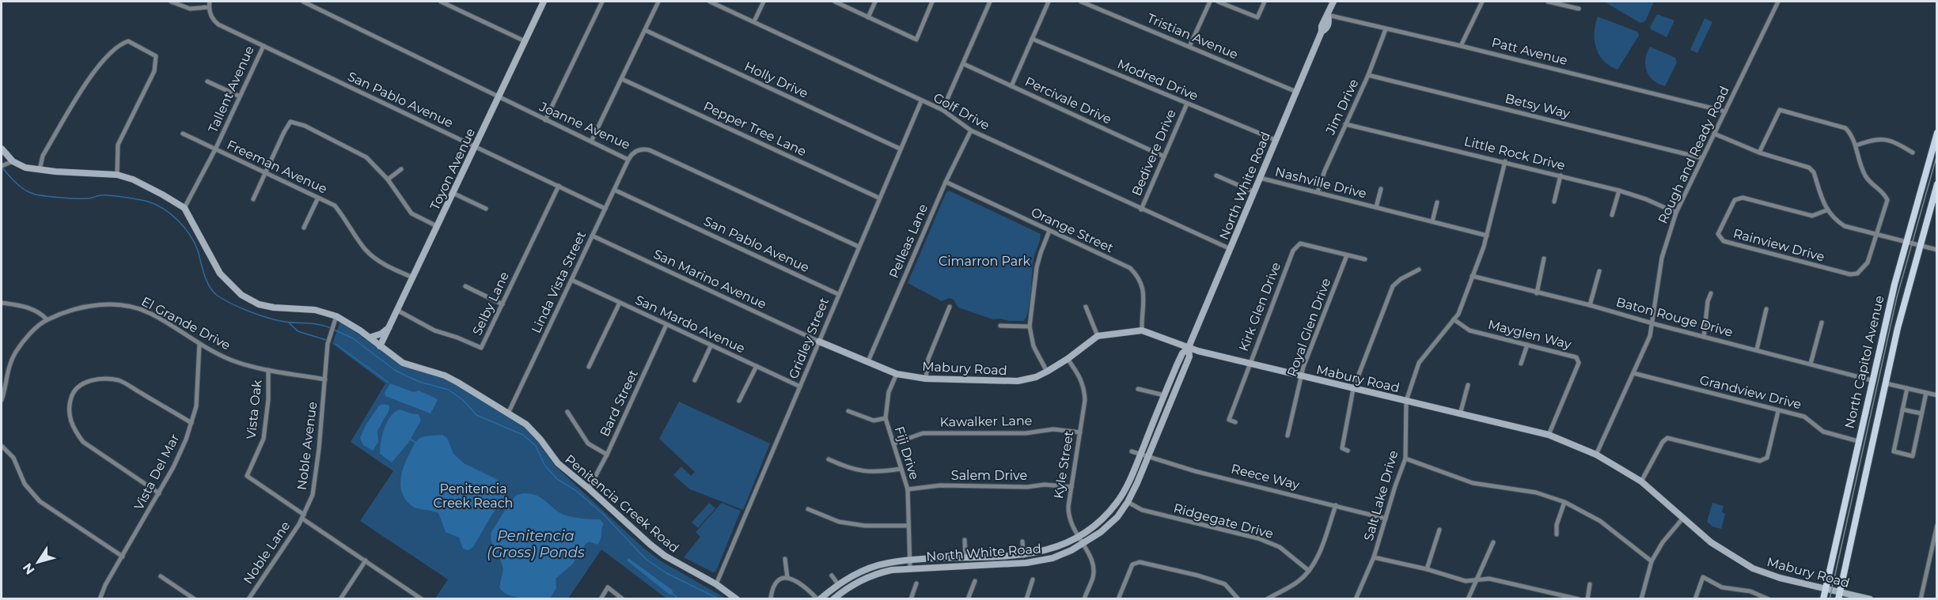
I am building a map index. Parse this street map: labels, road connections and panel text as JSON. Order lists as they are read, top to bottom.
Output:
{
  "streets": {
    "main road": [
      "Toyon Avenue",
      "North White Road",
      "North Capitol Avenue",
      "Mabury Road",
      "Penitencia Creek Road"
    ],
    "street": [
      "Tristian Avenue",
      "Patt Avenue",
      "Holly Drive",
      "Modred Drive",
      "Tallent Avenue",
      "San Pablo Avenue",
      "Percivale Drive",
      "Betsy Way",
      "Jim Drive",
      "Golf Drive",
      "Joanne Avenue",
      "Pepper Tree Lane",
      "Bedivere Drive",
      "Little Rock Drive",
      "Rough and Ready Road",
      "Freeman Avenue",
      "Nashville Drive",
      "Orange Street",
      "Pelleas Lane",
      "Rainview Drive",
      "San Marino Avenue",
      "Linda Vista Street",
      "Selby Lane",
      "Kirk Glen Drive",
      "Baton Rouge Drive",
      "El Grande Drive",
      "San Mardo Avenue",
      "Royal Glen Drive",
      "Mayglen Way",
      "Gridley Street",
      "Grandview Drive",
      "Bard Street",
      "Vista Oak",
      "Kawalker Lane",
      "Noble Avenue",
      "Fiji Drive",
      "Kyle Street",
      "Vista Del Mar",
      "Salem Drive",
      "Reece Way",
      "Salt Lake Drive",
      "Ridgegate Drive",
      "Noble Lane"
    ]
  },
  "crossings": [
    ["Tristian Avenue", "North White Road"],
    ["Patt Avenue", "Jim Drive"],
    ["Patt Avenue", "Rough and Ready Road"],
    ["Patt Avenue", "North White Road"],
    ["Holly Drive", "Gridley Street"],
    ["Modred Drive", "Bedivere Drive"],
    ["Modred Drive", "North White Road"],
    ["Tallent Avenue", "San Pablo Avenue"],
    ["Tallent Avenue", "Freeman Avenue"],
    ["Tallent Avenue", "Penitencia Creek Road"],
    ["San Pablo Avenue", "Toyon Avenue"],
    ["San Pablo Avenue", "Linda Vista Street"],
    ["San Pablo Avenue", "Selby Lane"],
    ["San Pablo Avenue", "Gridley Street"],
    ["Percivale Drive", "Bedivere Drive"],
    ["Betsy Way", "Jim Drive"],
    ["Betsy Way", "Rough and Ready Road"],
    ["Jim Drive", "Little Rock Drive"],
    ["Jim Drive", "Nashville Drive"],
    ["Golf Drive", "Bedivere Drive"],
    ["Golf Drive", "North White Road"],
    ["Golf Drive", "Pelleas Lane"],
    ["Golf Drive", "Gridley Street"],
    ["Joanne Avenue", "Toyon Avenue"],
    ["Joanne Avenue", "Linda Vista Street"],
    ["Joanne Avenue", "Gridley Street"],
    ["Pepper Tree Lane", "Gridley Street"],
    ["Little Rock Drive", "Rough and Ready Road"],
    ["Little Rock Drive", "Salt Lake Drive"],
    ["Rough and Ready Road", "Baton Rouge Drive"],
    ["Rough and Ready Road", "Mabury Road"],
    ["Rough and Ready Road", "Grandview Drive"],
    ["Freeman Avenue", "Toyon Avenue"],
    ["Toyon Avenue", "Selby Lane"],
    ["Toyon Avenue", "Penitencia Creek Road"],
    ["Nashville Drive", "North White Road"],
    ["Nashville Drive", "Salt Lake Drive"],
    ["North White Road", "Mabury Road"],
    ["North White Road", "Fiji Drive"],
    ["North White Road", "Kyle Street"],
    ["North White Road", "Reece Way"],
    ["North White Road", "Ridgegate Drive"],
    ["Orange Street", "Pelleas Lane"],
    ["Orange Street", "Mabury Road"],
    ["Pelleas Lane", "Mabury Road"],
    ["San Marino Avenue", "Linda Vista Street"],
    ["San Marino Avenue", "Gridley Street"],
    ["San Marino Avenue", "Mabury Road"],
    ["Linda Vista Street", "San Mardo Avenue"],
    ["Linda Vista Street", "Penitencia Creek Road"],
    ["Kirk Glen Drive", "Royal Glen Drive"],
    ["Kirk Glen Drive", "Mabury Road"],
    ["Baton Rouge Drive", "North Capitol Avenue"],
    ["Baton Rouge Drive", "Salt Lake Drive"],
    ["El Grande Drive", "Vista Oak"],
    ["El Grande Drive", "Noble Avenue"],
    ["El Grande Drive", "Vista Del Mar"],
    ["San Mardo Avenue", "Gridley Street"],
    ["San Mardo Avenue", "Bard Street"],
    ["Royal Glen Drive", "Mabury Road"],
    ["Mayglen Way", "Mabury Road"],
    ["Mayglen Way", "Salt Lake Drive"],
    ["Gridley Street", "Mabury Road"],
    ["Gridley Street", "Penitencia Creek Road"],
    ["North Capitol Avenue", "Mabury Road"],
    ["North Capitol Avenue", "Grandview Drive"],
    ["Mabury Road", "Fiji Drive"],
    ["Mabury Road", "Kyle Street"],
    ["Mabury Road", "Salt Lake Drive"],
    ["Bard Street", "Penitencia Creek Road"],
    ["Vista Oak", "Noble Avenue"],
    ["Vista Oak", "Noble Lane"],
    ["Kawalker Lane", "Fiji Drive"],
    ["Kawalker Lane", "Kyle Street"],
    ["Noble Avenue", "Penitencia Creek Road"],
    ["Noble Avenue", "Noble Lane"],
    ["Fiji Drive", "Salem Drive"],
    ["Kyle Street", "Salem Drive"],
    ["Reece Way", "Salt Lake Drive"]
  ],
  "water": ["Penitencia (Gross) Ponds"],
  "parks": ["Cimarron Park", "Penitencia Creek Reach"],
  "north": "bottom left"
}
